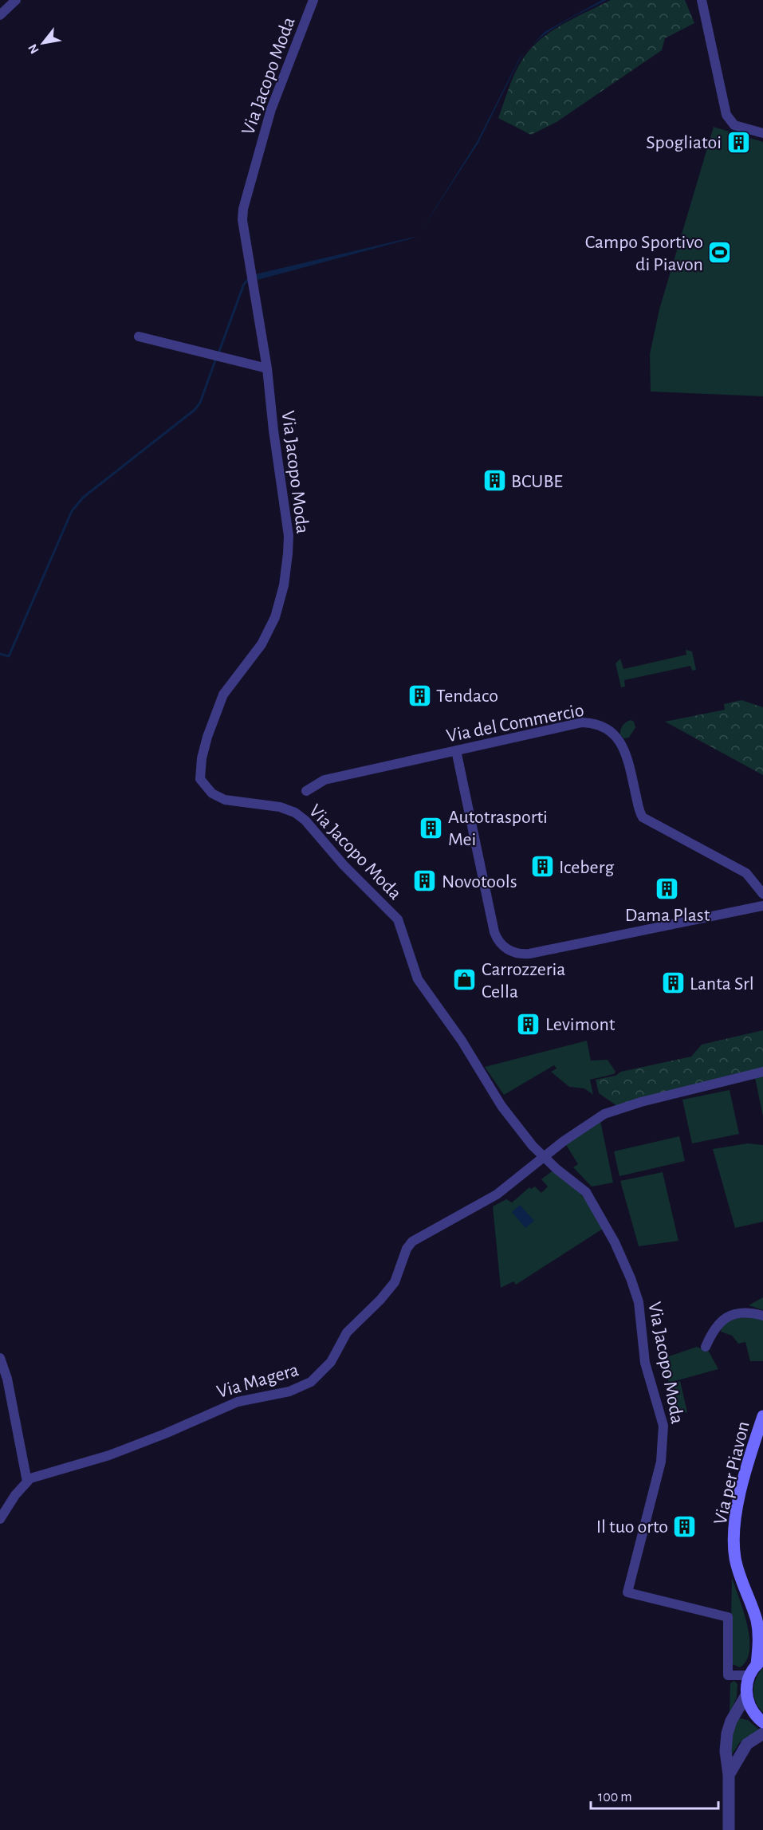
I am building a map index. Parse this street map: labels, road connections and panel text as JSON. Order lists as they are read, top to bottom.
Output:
{
  "streets": {
    "main road": ["Via per Piavon"],
    "street": ["Via Jacopo Moda", "Via del Commercio", "Via Magera"]
  },
  "crossings": [
    ["Via Jacopo Moda", "Via Magera"]
  ],
  "places": {
    "building": [
      "Spogliatoi",
      "BCUBE",
      "Tendaco",
      "Autotrasporti Mei",
      "Iceberg",
      "Novotools",
      "Dama Plast",
      "Lanta Srl",
      "Levimont",
      "Il tuo orto"
    ],
    "sports": ["Campo Sportivo di Piavon"],
    "shop": ["Carrozzeria Cella"]
  },
  "scale_bar": "100 m",
  "north": "bottom left"
}
